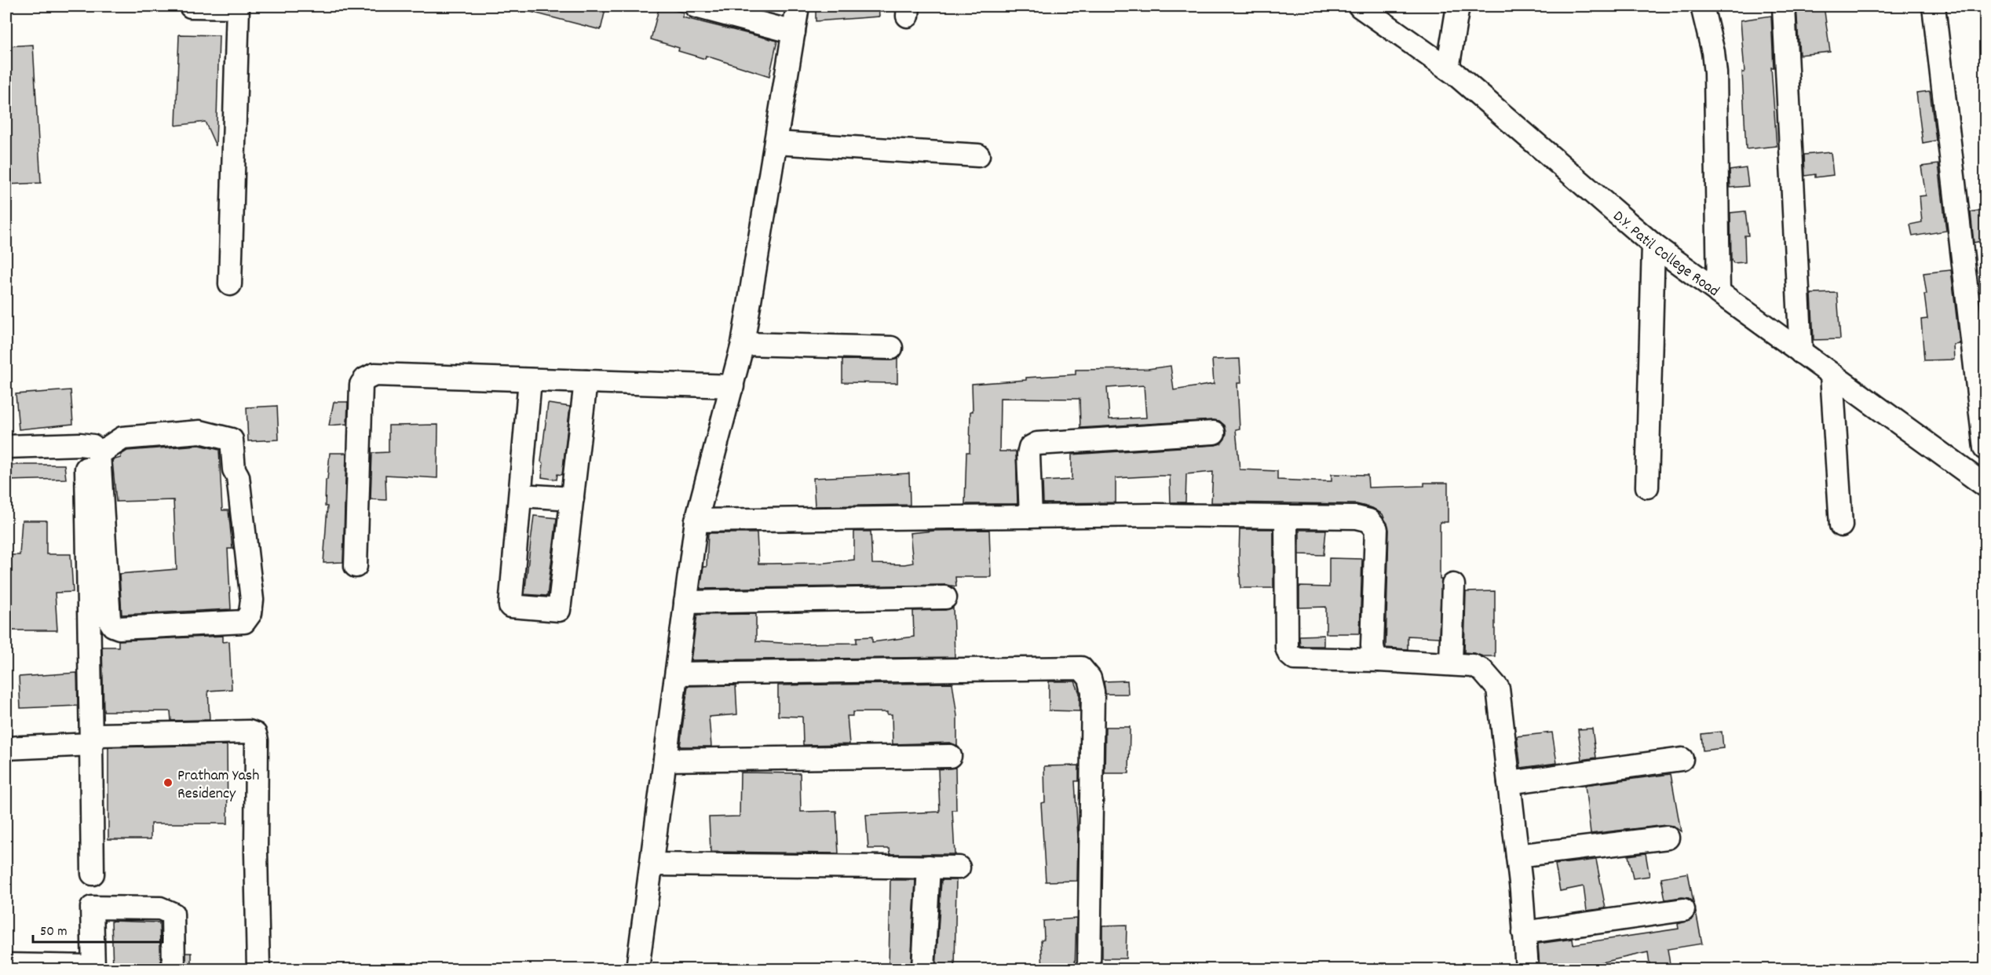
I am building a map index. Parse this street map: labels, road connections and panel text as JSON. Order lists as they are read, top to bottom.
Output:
{
  "streets": {
    "street": ["D.Y. Patil College Road"]
  },
  "places": ["Pratham Yash Residency"],
  "scale_bar": "50 m"
}
